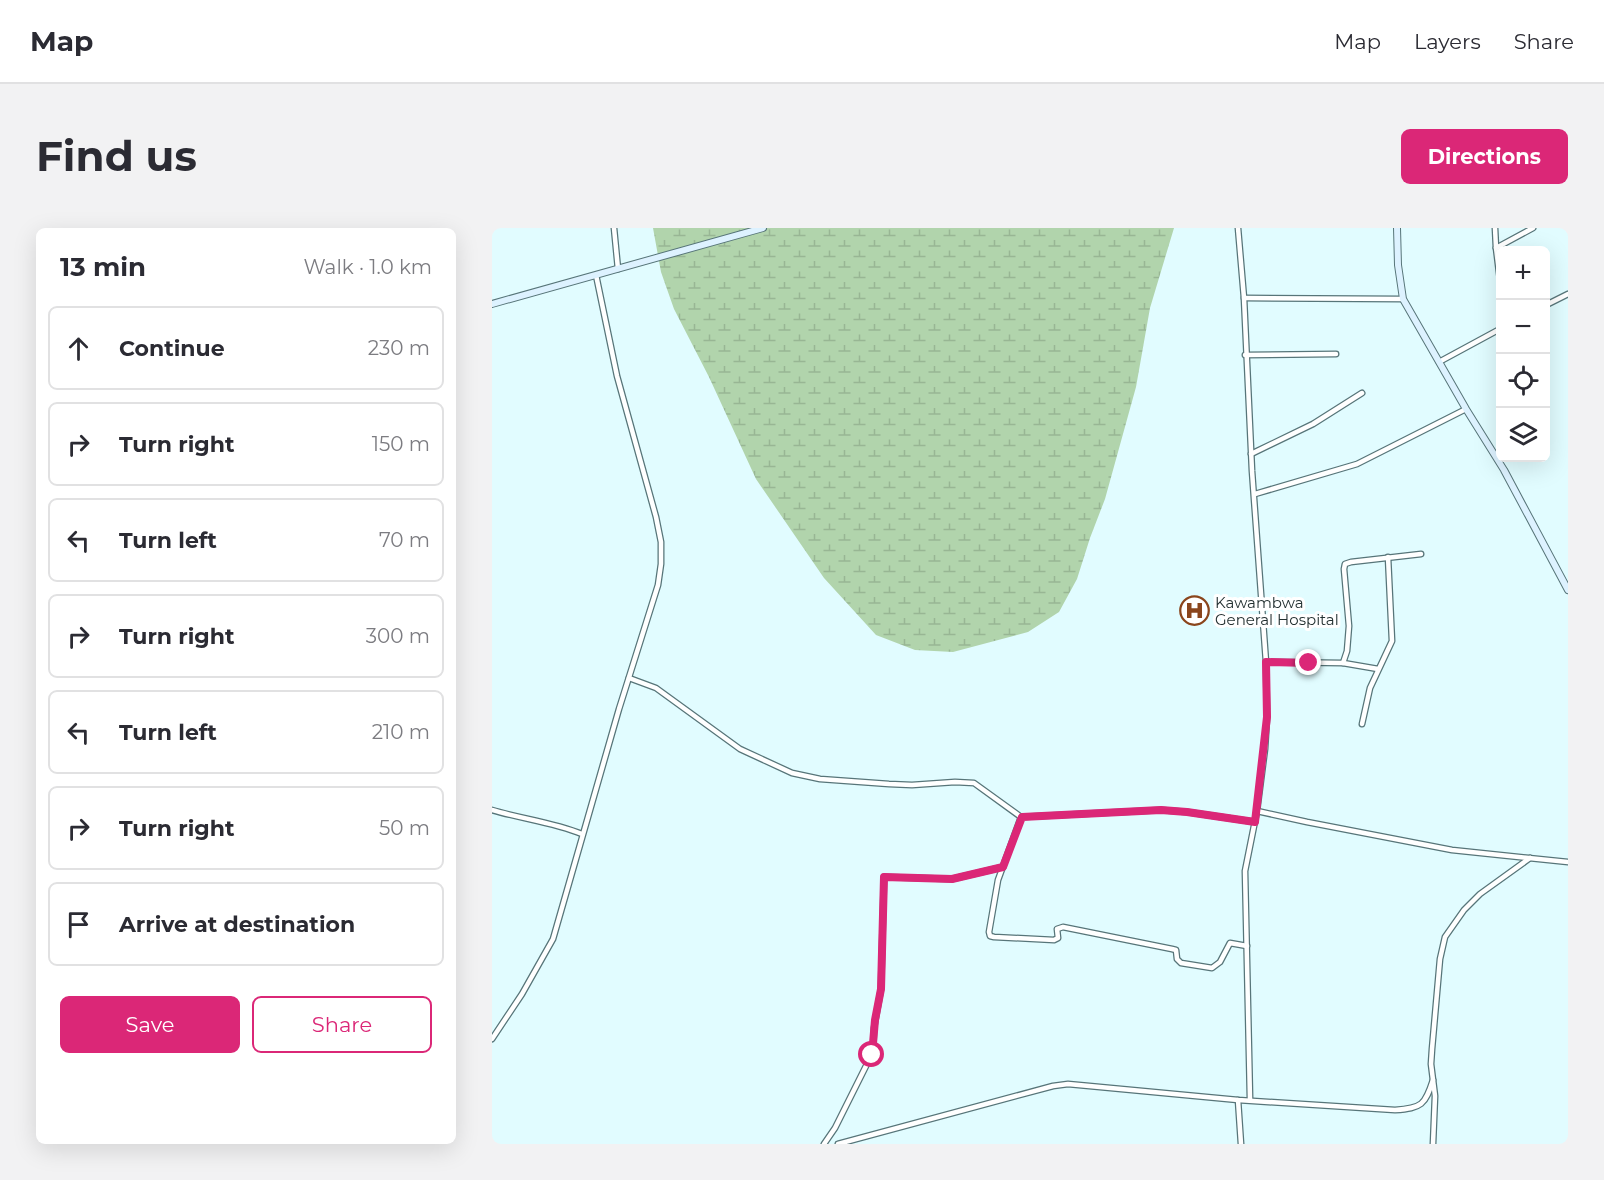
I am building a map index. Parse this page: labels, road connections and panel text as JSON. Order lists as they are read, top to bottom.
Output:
{
  "places": {
    "hospital": ["Kawambwa General Hospital"]
  },
  "page": {
    "header": "Map",
    "nav": ["Map", "Layers", "Share"],
    "buttons": [
      "Directions",
      ["Save", "Share"]
    ],
    "title": "Find us",
    "heading": ["13 min", "Walk · 1.0 km"],
    "map_buttons": ["+", "−"],
    "list": [
      ["Continue", "230 m"],
      ["Turn right", "150 m"],
      ["Turn left", "70 m"],
      ["Turn right", "300 m"],
      ["Turn left", "210 m"],
      ["Turn right", "50 m"],
      "Arrive at destination"
    ]
  }
}
